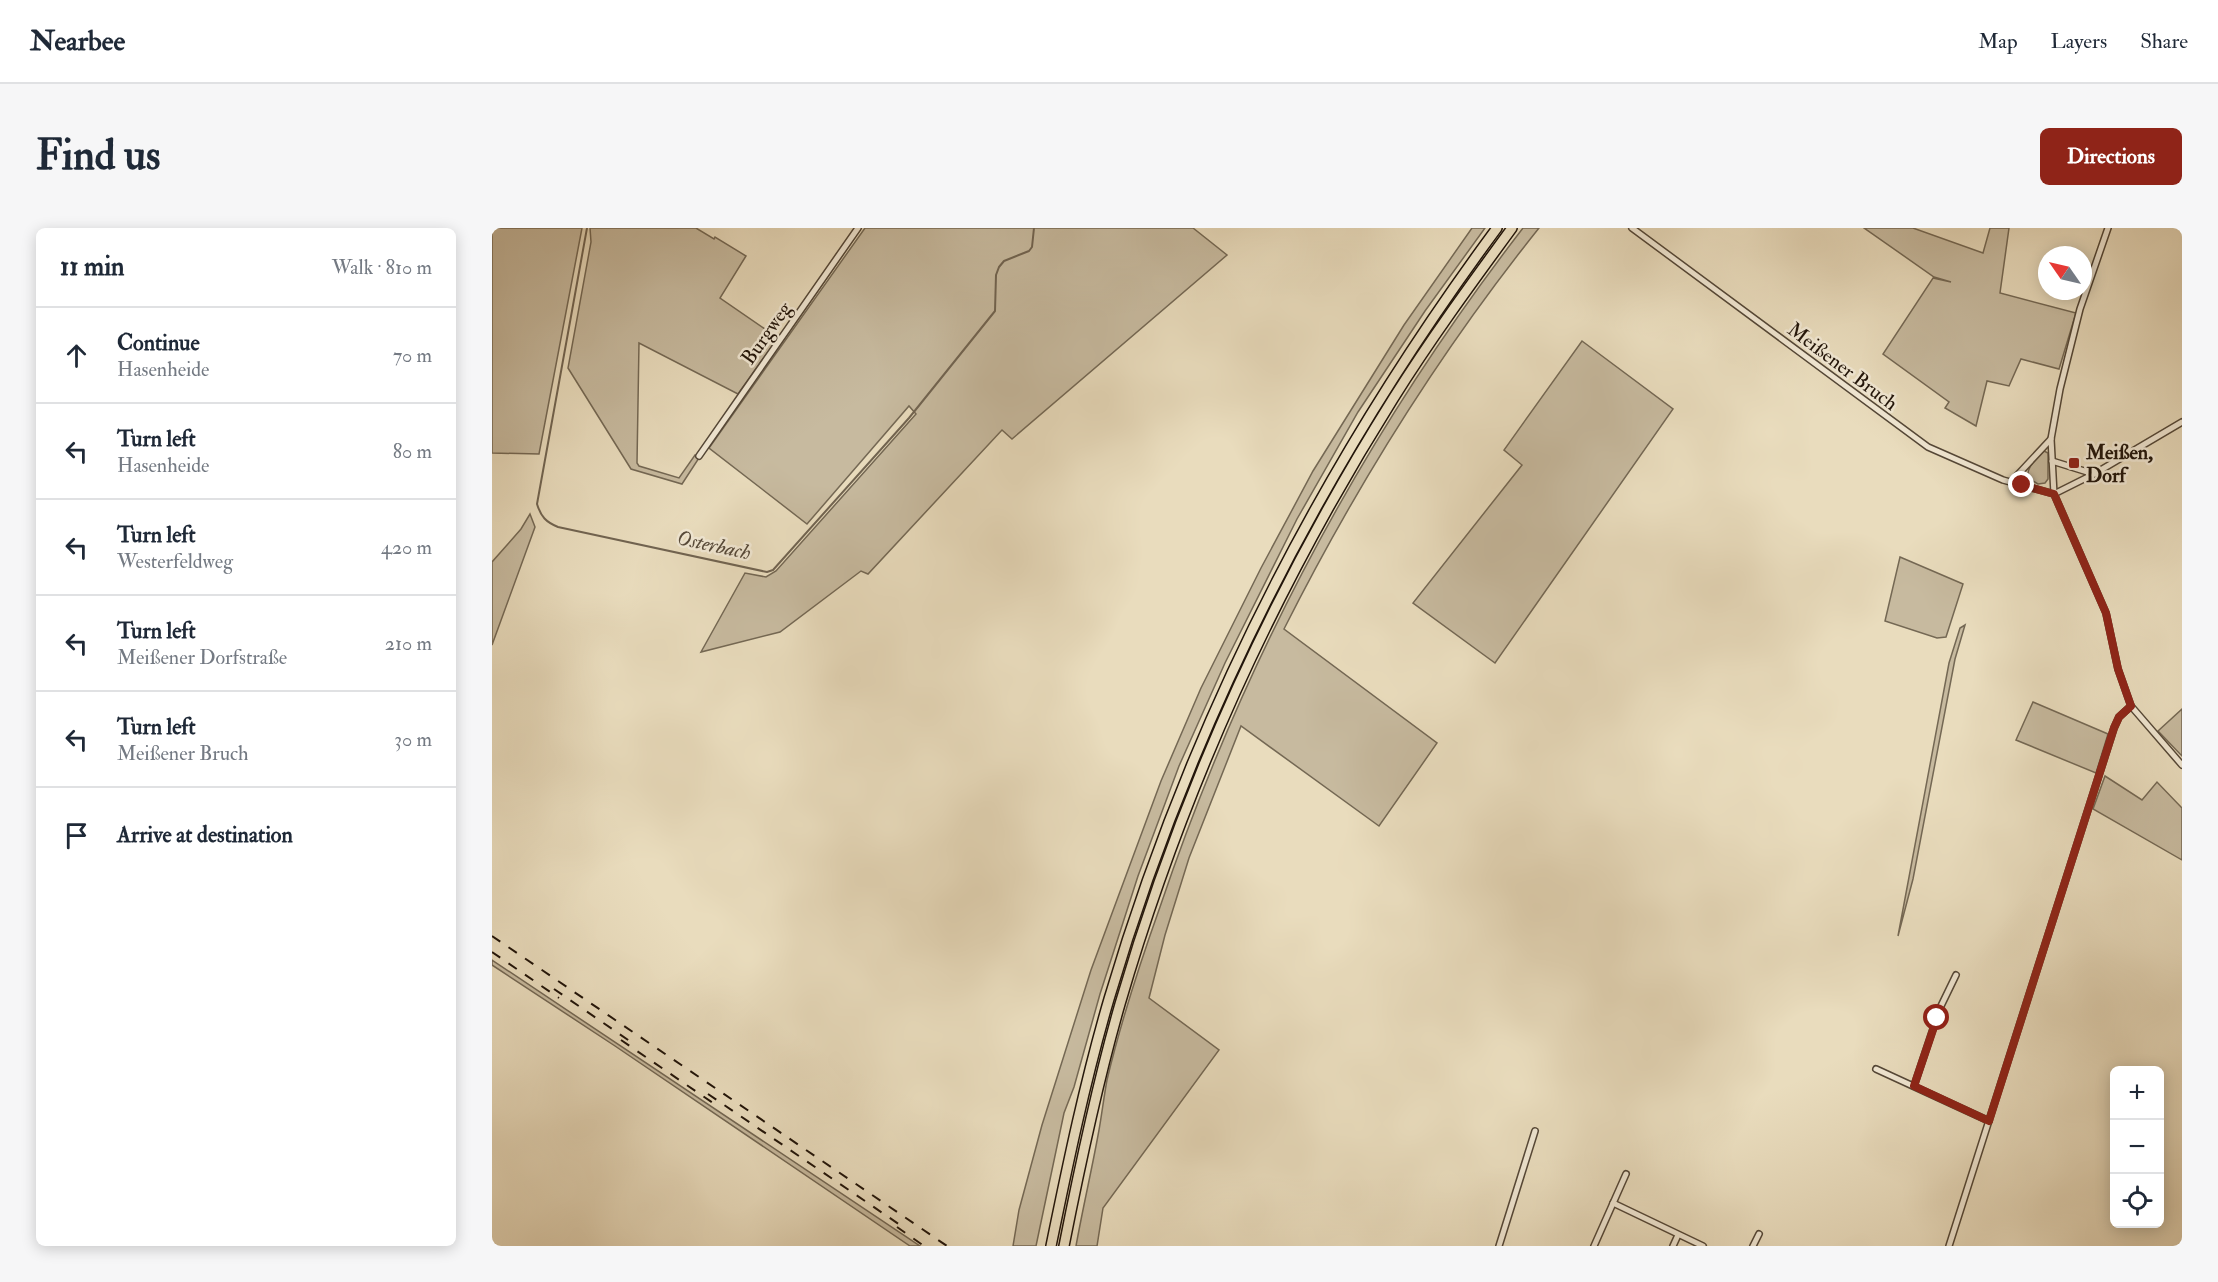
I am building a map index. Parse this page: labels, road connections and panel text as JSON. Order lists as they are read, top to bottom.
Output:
{
  "streets": {
    "street": ["Burgweg", "Meißener Bruch"]
  },
  "water": ["Osterbach"],
  "places": {
    "transit": ["Meißen, Dorf"]
  },
  "north": "top left",
  "page": {
    "header": "Nearbee",
    "nav": ["Map", "Layers", "Share"],
    "buttons": "Directions",
    "title": "Find us",
    "heading": ["11 min", "Walk · 810 m"],
    "list": [
      ["Continue", "Hasenheide", "70 m"],
      ["Turn left", "Hasenheide", "80 m"],
      ["Turn left", "Westerfeldweg", "420 m"],
      ["Turn left", "Meißener Dorfstraße", "210 m"],
      ["Turn left", "Meißener Bruch", "30 m"],
      "Arrive at destination"
    ],
    "map_buttons": ["+", "−"]
  }
}
